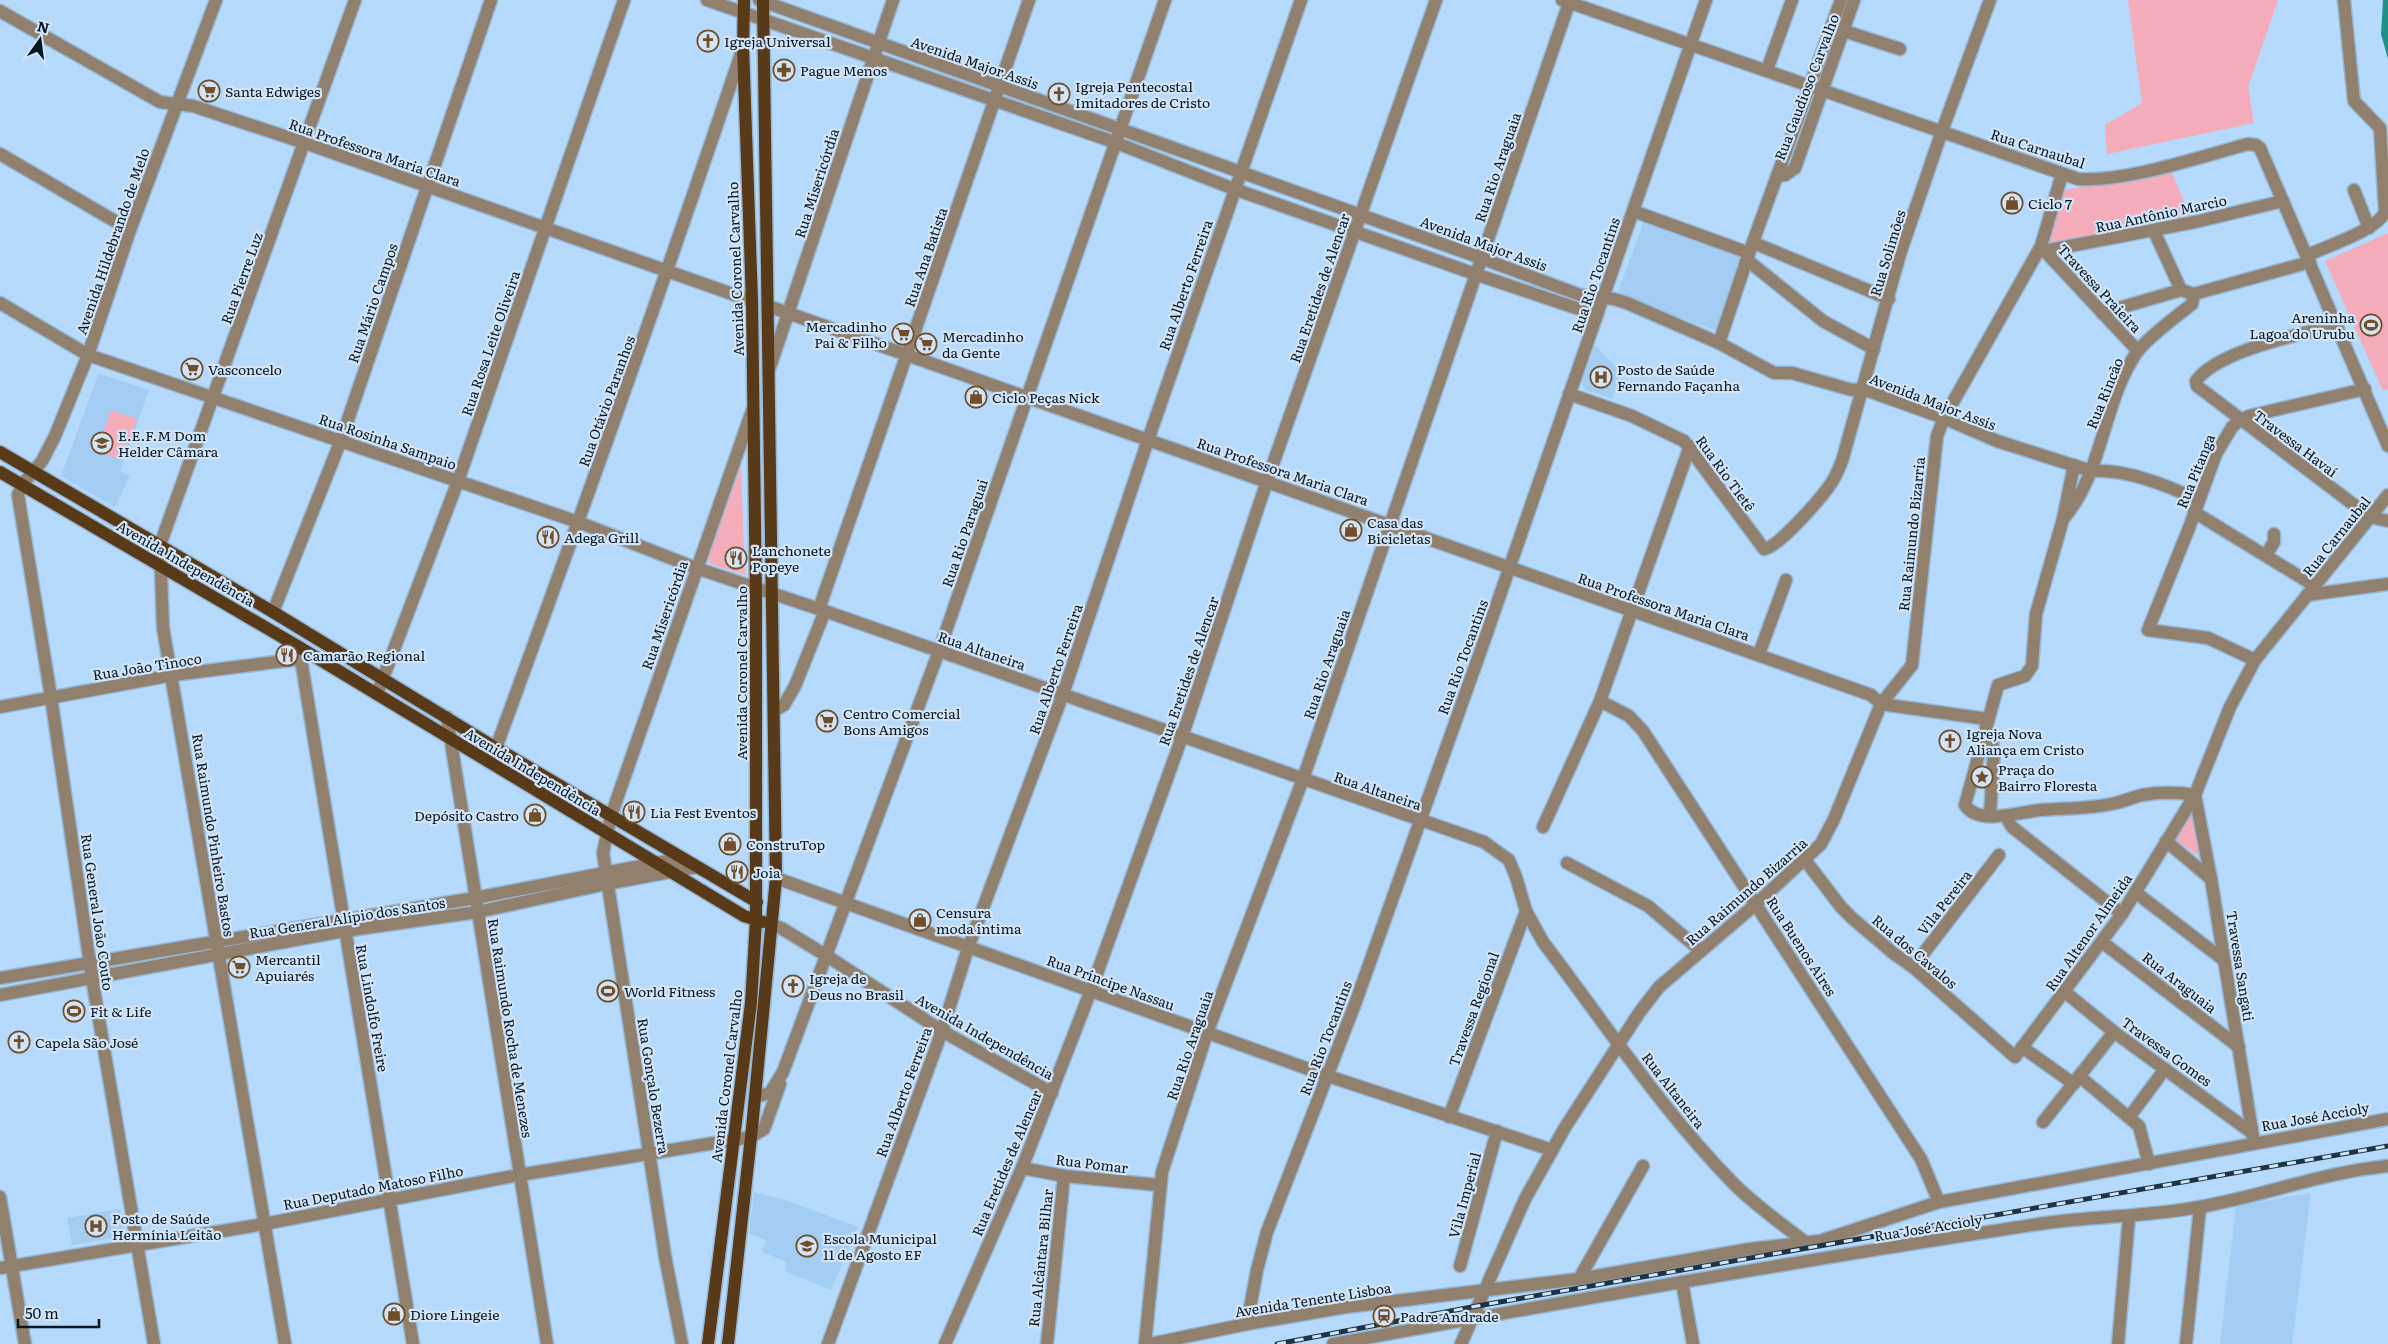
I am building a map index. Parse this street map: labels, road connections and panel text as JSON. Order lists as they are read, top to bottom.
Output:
{
  "streets": {
    "main road": ["Avenida Coronel Carvalho", "Avenida Independência"],
    "street": [
      "Avenida Major Assis",
      "Rua Gaudioso Carvalho",
      "Rua Carnaubal",
      "Rua Professora Maria Clara",
      "Rua Rio Araguaia",
      "Rua Misericórdia",
      "Rua Antônio Marcio",
      "Avenida Hildebrando de Melo",
      "Rua Solimões",
      "Rua Ana Batista",
      "Rua Rio Tocantins",
      "Rua Pierre Luz",
      "Rua Alberto Ferreira",
      "Rua Eretides de Alencar",
      "Travessa Praieira",
      "Rua Mário Campos",
      "Rua Rosa Leite Oliveira",
      "Rua Rincão",
      "Rua Otávio Paranhos",
      "Rua Rosinha Sampaio",
      "Travessa Havaí",
      "Rua Pitanga",
      "Rua Rio Tietê",
      "Rua Rio Paraguai",
      "Rua Raimundo Bizarria",
      "Rua Altaneira",
      "Rua João Tinoco",
      "Rua Raimundo Pinheiro Bastos",
      "Vila Pereira",
      "Rua General João Couto",
      "Rua General Alípio dos Santos",
      "Rua Altenor Almeida",
      "Rua Buenos Aires",
      "Rua dos Cavalos",
      "Travessa Sangati",
      "Rua Príncipe Nassau",
      "Rua Araguaia",
      "Rua Lindolfo Freire",
      "Travessa Regional",
      "Rua Raimundo Rocha de Menezes",
      "Travessa Gomes",
      "Rua Gonçalo Bezerra",
      "Rua José Accioly",
      "Rua Pomar",
      "Rua Deputado Matoso Filho",
      "Vila Imperial",
      "Rua Alcântara Bilhar",
      "Avenida Tenente Lisboa"
    ]
  },
  "crossings": [
    ["Avenida Major Assis", "Rua Gaudioso Carvalho"],
    ["Avenida Major Assis", "Rua Rio Araguaia"],
    ["Avenida Major Assis", "Rua Misericórdia"],
    ["Avenida Major Assis", "Rua Solimões"],
    ["Avenida Major Assis", "Rua Ana Batista"],
    ["Avenida Major Assis", "Avenida Coronel Carvalho"],
    ["Avenida Major Assis", "Rua Rio Tocantins"],
    ["Avenida Major Assis", "Rua Alberto Ferreira"],
    ["Avenida Major Assis", "Rua Eretides de Alencar"],
    ["Avenida Major Assis", "Rua Rincão"],
    ["Avenida Major Assis", "Rua Pitanga"],
    ["Avenida Major Assis", "Rua Rio Paraguai"],
    ["Avenida Major Assis", "Rua Raimundo Bizarria"],
    ["Rua Gaudioso Carvalho", "Rua Carnaubal"],
    ["Rua Carnaubal", "Rua Rio Araguaia"],
    ["Rua Carnaubal", "Rua Antônio Marcio"],
    ["Rua Carnaubal", "Rua Solimões"],
    ["Rua Carnaubal", "Rua Rio Tocantins"],
    ["Rua Carnaubal", "Travessa Havaí"],
    ["Rua Carnaubal", "Rua Pitanga"],
    ["Rua Carnaubal", "Rua Raimundo Bizarria"],
    ["Rua Carnaubal", "Rua Altenor Almeida"],
    ["Rua Professora Maria Clara", "Rua Rio Araguaia"],
    ["Rua Professora Maria Clara", "Rua Misericórdia"],
    ["Rua Professora Maria Clara", "Avenida Hildebrando de Melo"],
    ["Rua Professora Maria Clara", "Rua Ana Batista"],
    ["Rua Professora Maria Clara", "Avenida Coronel Carvalho"],
    ["Rua Professora Maria Clara", "Rua Rio Tocantins"],
    ["Rua Professora Maria Clara", "Rua Pierre Luz"],
    ["Rua Professora Maria Clara", "Rua Alberto Ferreira"],
    ["Rua Professora Maria Clara", "Rua Eretides de Alencar"],
    ["Rua Professora Maria Clara", "Rua Mário Campos"],
    ["Rua Professora Maria Clara", "Rua Rosa Leite Oliveira"],
    ["Rua Professora Maria Clara", "Rua Rincão"],
    ["Rua Professora Maria Clara", "Rua Otávio Paranhos"],
    ["Rua Professora Maria Clara", "Rua Rio Paraguai"],
    ["Rua Professora Maria Clara", "Rua Raimundo Bizarria"],
    ["Rua Rio Araguaia", "Rua Altaneira"],
    ["Rua Rio Araguaia", "Rua Príncipe Nassau"],
    ["Rua Rio Araguaia", "Rua Pomar"],
    ["Rua Misericórdia", "Avenida Coronel Carvalho"],
    ["Rua Misericórdia", "Rua Rosinha Sampaio"],
    ["Rua Misericórdia", "Avenida Independência"],
    ["Rua Misericórdia", "Rua Gonçalo Bezerra"],
    ["Rua Antônio Marcio", "Travessa Praieira"],
    ["Rua Antônio Marcio", "Rua Raimundo Bizarria"],
    ["Avenida Hildebrando de Melo", "Rua Rosinha Sampaio"],
    ["Avenida Hildebrando de Melo", "Avenida Independência"],
    ["Avenida Hildebrando de Melo", "Rua General João Couto"],
    ["Rua Solimões", "Rua Rio Tietê"],
    ["Rua Ana Batista", "Rua Altaneira"],
    ["Avenida Coronel Carvalho", "Rua Otávio Paranhos"],
    ["Avenida Coronel Carvalho", "Rua Rosinha Sampaio"],
    ["Avenida Coronel Carvalho", "Avenida Independência"],
    ["Avenida Coronel Carvalho", "Rua Deputado Matoso Filho"],
    ["Rua Rio Tocantins", "Rua Rio Tietê"],
    ["Rua Rio Tocantins", "Rua Altaneira"],
    ["Rua Rio Tocantins", "Rua Príncipe Nassau"],
    ["Rua Rio Tocantins", "Avenida Tenente Lisboa"],
    ["Rua Pierre Luz", "Rua Rosinha Sampaio"],
    ["Rua Pierre Luz", "Avenida Independência"],
    ["Rua Pierre Luz", "Rua Raimundo Pinheiro Bastos"],
    ["Rua Alberto Ferreira", "Avenida Independência"],
    ["Rua Alberto Ferreira", "Rua Altaneira"],
    ["Rua Alberto Ferreira", "Rua Príncipe Nassau"],
    ["Rua Eretides de Alencar", "Avenida Independência"],
    ["Rua Eretides de Alencar", "Rua Altaneira"],
    ["Rua Eretides de Alencar", "Rua Príncipe Nassau"],
    ["Rua Eretides de Alencar", "Rua Pomar"],
    ["Travessa Praieira", "Rua Rincão"],
    ["Travessa Praieira", "Rua Raimundo Bizarria"],
    ["Rua Mário Campos", "Rua Rosinha Sampaio"],
    ["Rua Mário Campos", "Avenida Independência"],
    ["Rua Rosa Leite Oliveira", "Rua Rosinha Sampaio"],
    ["Rua Rosa Leite Oliveira", "Avenida Independência"],
    ["Rua Otávio Paranhos", "Rua Rosinha Sampaio"],
    ["Rua Otávio Paranhos", "Avenida Independência"],
    ["Rua Rosinha Sampaio", "Rua Altaneira"],
    ["Travessa Havaí", "Rua Pitanga"],
    ["Rua Pitanga", "Rua Altenor Almeida"],
    ["Rua Rio Paraguai", "Avenida Independência"],
    ["Rua Rio Paraguai", "Rua Altaneira"],
    ["Rua Rio Paraguai", "Rua Príncipe Nassau"],
    ["Rua Rio Paraguai", "Rua Deputado Matoso Filho"],
    ["Rua Raimundo Bizarria", "Rua Altaneira"],
    ["Rua Raimundo Bizarria", "Rua Buenos Aires"],
    ["Rua Raimundo Bizarria", "Rua dos Cavalos"],
    ["Rua Raimundo Bizarria", "Rua Príncipe Nassau"],
    ["Rua Raimundo Bizarria", "Rua José Accioly"],
    ["Rua Raimundo Bizarria", "Avenida Tenente Lisboa"],
    ["Avenida Independência", "Rua João Tinoco"],
    ["Avenida Independência", "Rua Raimundo Pinheiro Bastos"],
    ["Avenida Independência", "Rua General João Couto"],
    ["Avenida Independência", "Rua General Alípio dos Santos"],
    ["Avenida Independência", "Rua Lindolfo Freire"],
    ["Avenida Independência", "Rua Raimundo Rocha de Menezes"],
    ["Avenida Independência", "Rua Gonçalo Bezerra"],
    ["Rua Altaneira", "Travessa Regional"],
    ["Rua Altaneira", "Rua José Accioly"],
    ["Rua João Tinoco", "Rua Raimundo Pinheiro Bastos"],
    ["Rua João Tinoco", "Rua General João Couto"],
    ["Rua João Tinoco", "Rua Lindolfo Freire"],
    ["Rua Raimundo Pinheiro Bastos", "Rua General Alípio dos Santos"],
    ["Rua Raimundo Pinheiro Bastos", "Rua Deputado Matoso Filho"],
    ["Vila Pereira", "Rua dos Cavalos"],
    ["Rua General João Couto", "Rua General Alípio dos Santos"],
    ["Rua General João Couto", "Rua Deputado Matoso Filho"],
    ["Rua General Alípio dos Santos", "Rua Lindolfo Freire"],
    ["Rua General Alípio dos Santos", "Rua Raimundo Rocha de Menezes"],
    ["Rua General Alípio dos Santos", "Rua Gonçalo Bezerra"],
    ["Rua Altenor Almeida", "Rua dos Cavalos"],
    ["Rua Altenor Almeida", "Travessa Sangati"],
    ["Rua Altenor Almeida", "Rua Araguaia"],
    ["Rua Altenor Almeida", "Travessa Gomes"],
    ["Rua Buenos Aires", "Rua José Accioly"],
    ["Travessa Sangati", "Rua Araguaia"],
    ["Travessa Sangati", "Travessa Gomes"],
    ["Travessa Sangati", "Rua José Accioly"],
    ["Rua Príncipe Nassau", "Travessa Regional"],
    ["Rua Príncipe Nassau", "Vila Imperial"],
    ["Rua Lindolfo Freire", "Rua Deputado Matoso Filho"],
    ["Rua Raimundo Rocha de Menezes", "Rua Deputado Matoso Filho"],
    ["Travessa Gomes", "Rua José Accioly"],
    ["Rua Gonçalo Bezerra", "Rua Deputado Matoso Filho"],
    ["Rua José Accioly", "Avenida Tenente Lisboa"],
    ["Rua Pomar", "Rua Alcântara Bilhar"]
  ],
  "places": {
    "church": [
      "Igreja Universal",
      "Igreja Pentecostal Imitadores de Cristo",
      "Igreja Nova Aliança em Cristo",
      "Igreja de Deus no Brasil",
      "Capela São José"
    ],
    "pharmacy": ["Pague Menos"],
    "supermarket": [
      "Santa Edwiges",
      "Mercadinho Pai & Filho",
      "Mercadinho da Gente",
      "Vasconcelo",
      "Centro Comercial Bons Amigos",
      "Mercantil Apuiarés"
    ],
    "shop": [
      "Ciclo 7",
      "Ciclo Peças Nick",
      "Casa das Bicicletas",
      "Depósito Castro",
      "ConstruTop",
      "Censura moda íntima",
      "Diore Lingeie"
    ],
    "sports": ["Areninha Lagoa do Urubu", "World Fitness", "Fit & Life"],
    "hospital": ["Posto de Saúde Fernando Façanha", "Posto de Saúde Hermínia Leitão"],
    "school or university": ["E.E.F.M Dom Helder Câmara", "Escola Municipal 11 de Agosto EF"],
    "restaurant": [
      "Adega Grill",
      "Lanchonete Popeye",
      "Camarão Regional",
      "Lia Fest Eventos",
      "Joia"
    ],
    "place": ["Praça do Bairro Floresta"],
    "station": ["Padre Andrade"]
  },
  "scale_bar": "50 m",
  "north": "top"
}
